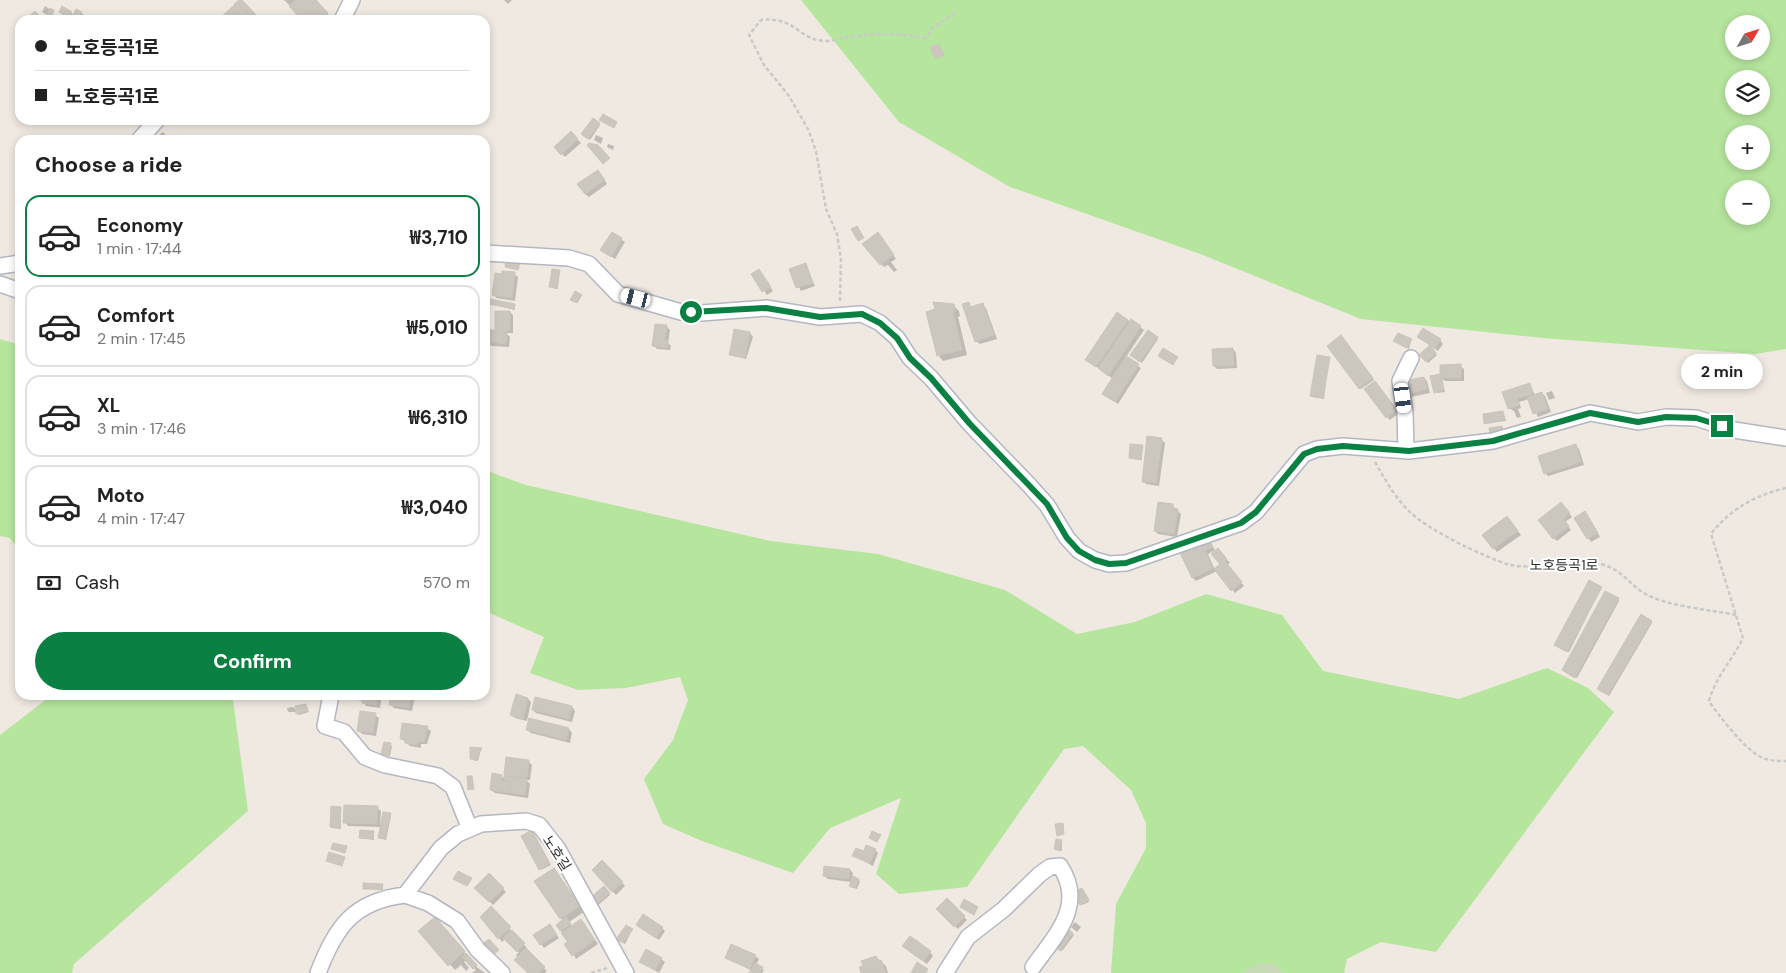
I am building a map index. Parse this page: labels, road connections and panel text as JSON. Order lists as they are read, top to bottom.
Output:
{
  "streets": {
    "street": ["노호길"],
    "path": ["노호등곡1로"]
  },
  "north": "top right",
  "page": {
    "map_buttons": ["+", "−"],
    "banner": ["노호등곡1로", "노호등곡1로"],
    "heading": "Choose a ride",
    "list": [
      {
        "name": "Economy",
        "note": "1 min · 17:44",
        "value": "₩3,710"
      },
      {
        "name": "Comfort",
        "note": "2 min · 17:45",
        "value": "₩5,010"
      },
      {
        "name": "XL",
        "note": "3 min · 17:46",
        "value": "₩6,310"
      },
      {
        "name": "Moto",
        "note": "4 min · 17:47",
        "value": "₩3,040"
      }
    ],
    "bubble": "2 min",
    "pay": ["Cash", "570 m"],
    "buttons": "Confirm"
  }
}
